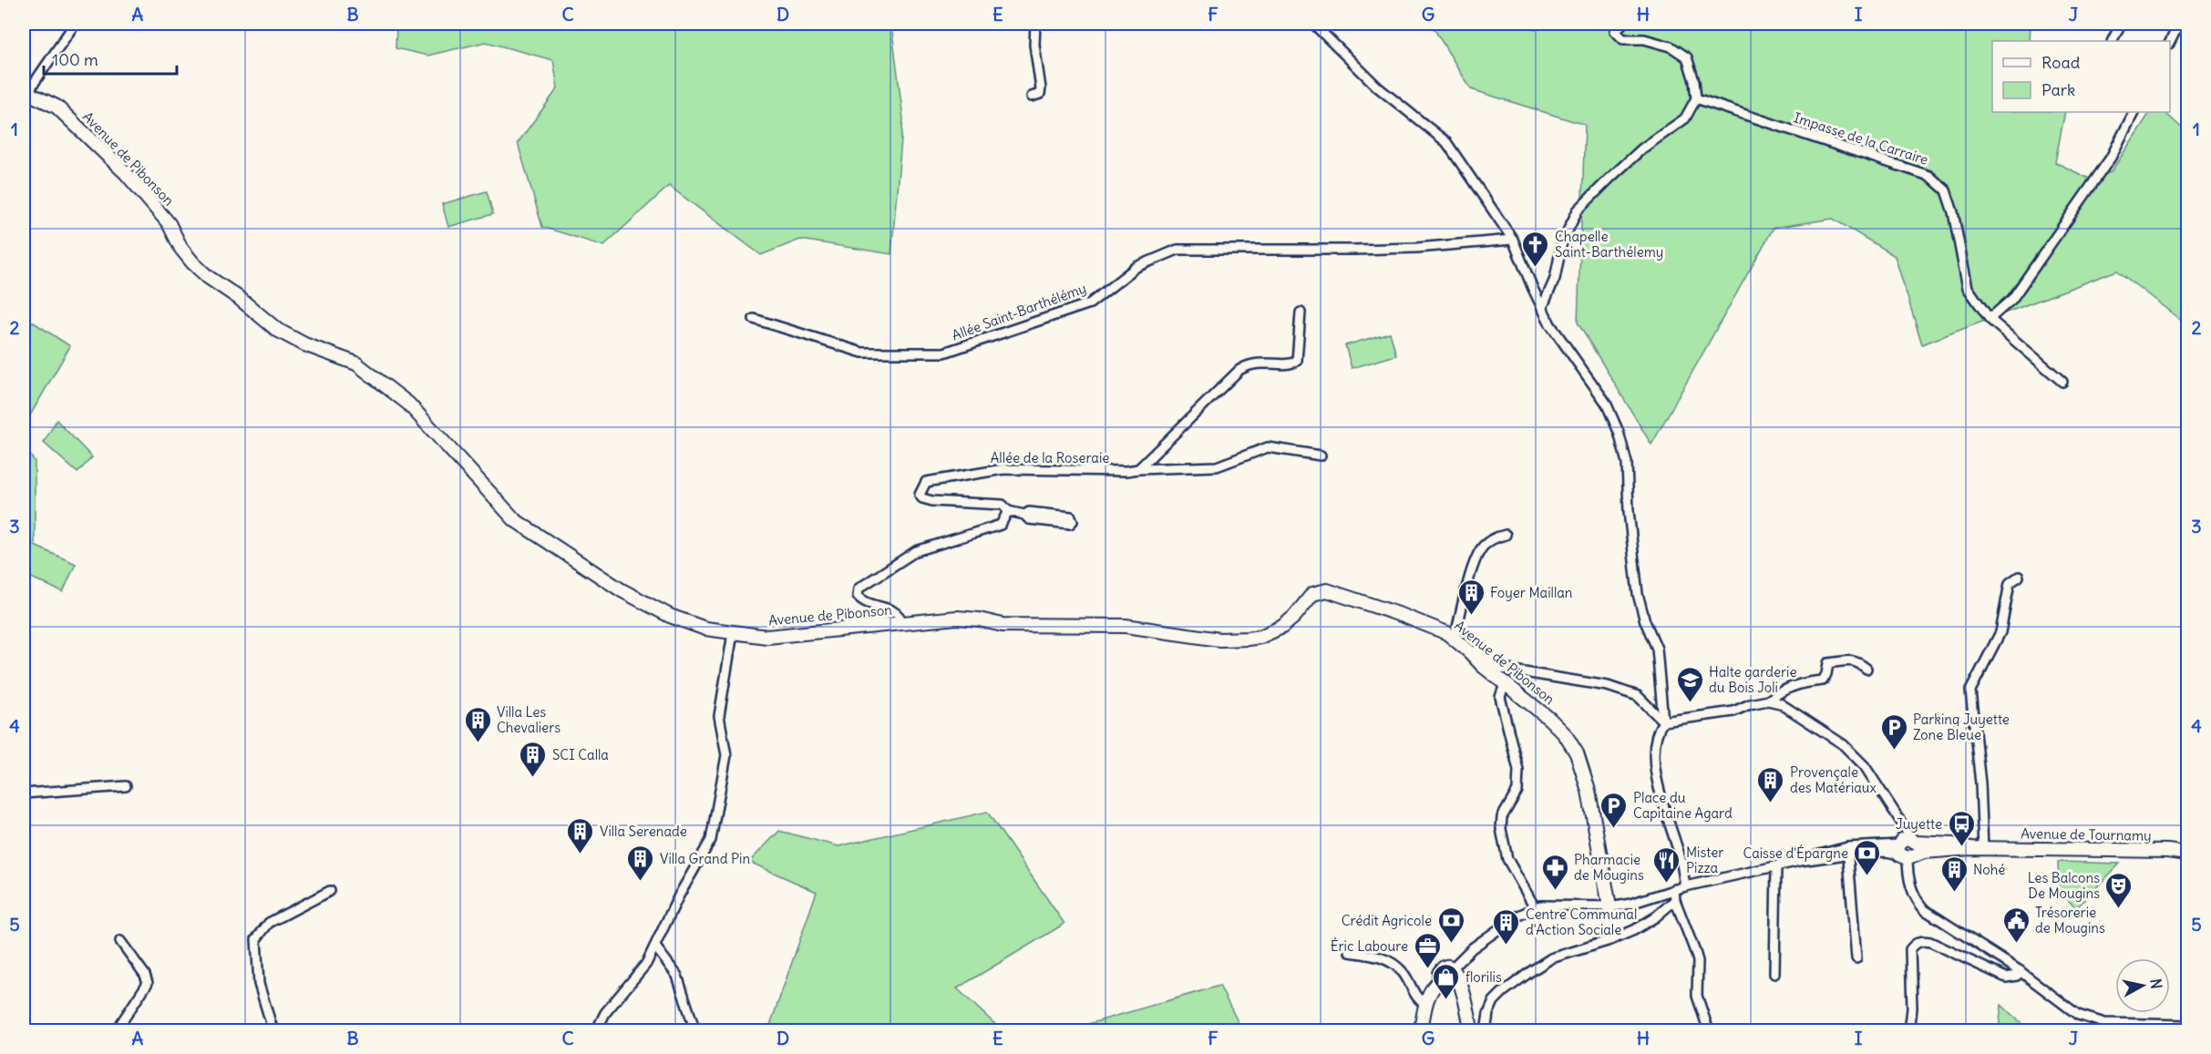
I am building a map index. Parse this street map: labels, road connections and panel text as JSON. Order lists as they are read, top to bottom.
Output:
{
  "streets": {
    "street": [
      "Impasse de la Carraire",
      "Avenue de Pibonson",
      "Allée Saint-Barthélémy",
      "Allée de la Roseraie",
      "Avenue de Tournamy"
    ]
  },
  "crossings": [
    ["Avenue de Pibonson", "Avenue de Tournamy"]
  ],
  "places": {
    "church": ["Chapelle Saint-Barthélemy"],
    "building": [
      "Foyer Maillan",
      "Villa Les Chevaliers",
      "SCI Calla",
      "Provençale des Matériaux",
      "Villa Serenade",
      "Villa Grand Pin",
      "Nohé",
      "Centre Communal d'Action Sociale"
    ],
    "school or university": ["Halte garderie du Bois Joli"],
    "parking": ["Parking Juyette Zone Bleue", "Place du Capitaine Agard"],
    "bus stop": ["Juyette"],
    "bank": ["Caisse d'Épargne", "Crédit Agricole"],
    "restaurant": ["Mister Pizza"],
    "pharmacy": ["Pharmacie de Mougins"],
    "theatre": ["Les Balcons De Mougins"],
    "public building": ["Trésorerie de Mougins"],
    "office": ["Éric Laboure"],
    "shop": ["florilis"]
  },
  "legend": ["Road", "Park"],
  "scale_bar": "100 m",
  "north": "right",
  "grid": {
    "columns": [
      "A",
      "B",
      "C",
      "D",
      "E",
      "F",
      "G",
      "H",
      "I",
      "J"
    ],
    "rows": [
      "1",
      "2",
      "3",
      "4",
      "5"
    ]
  }
}
